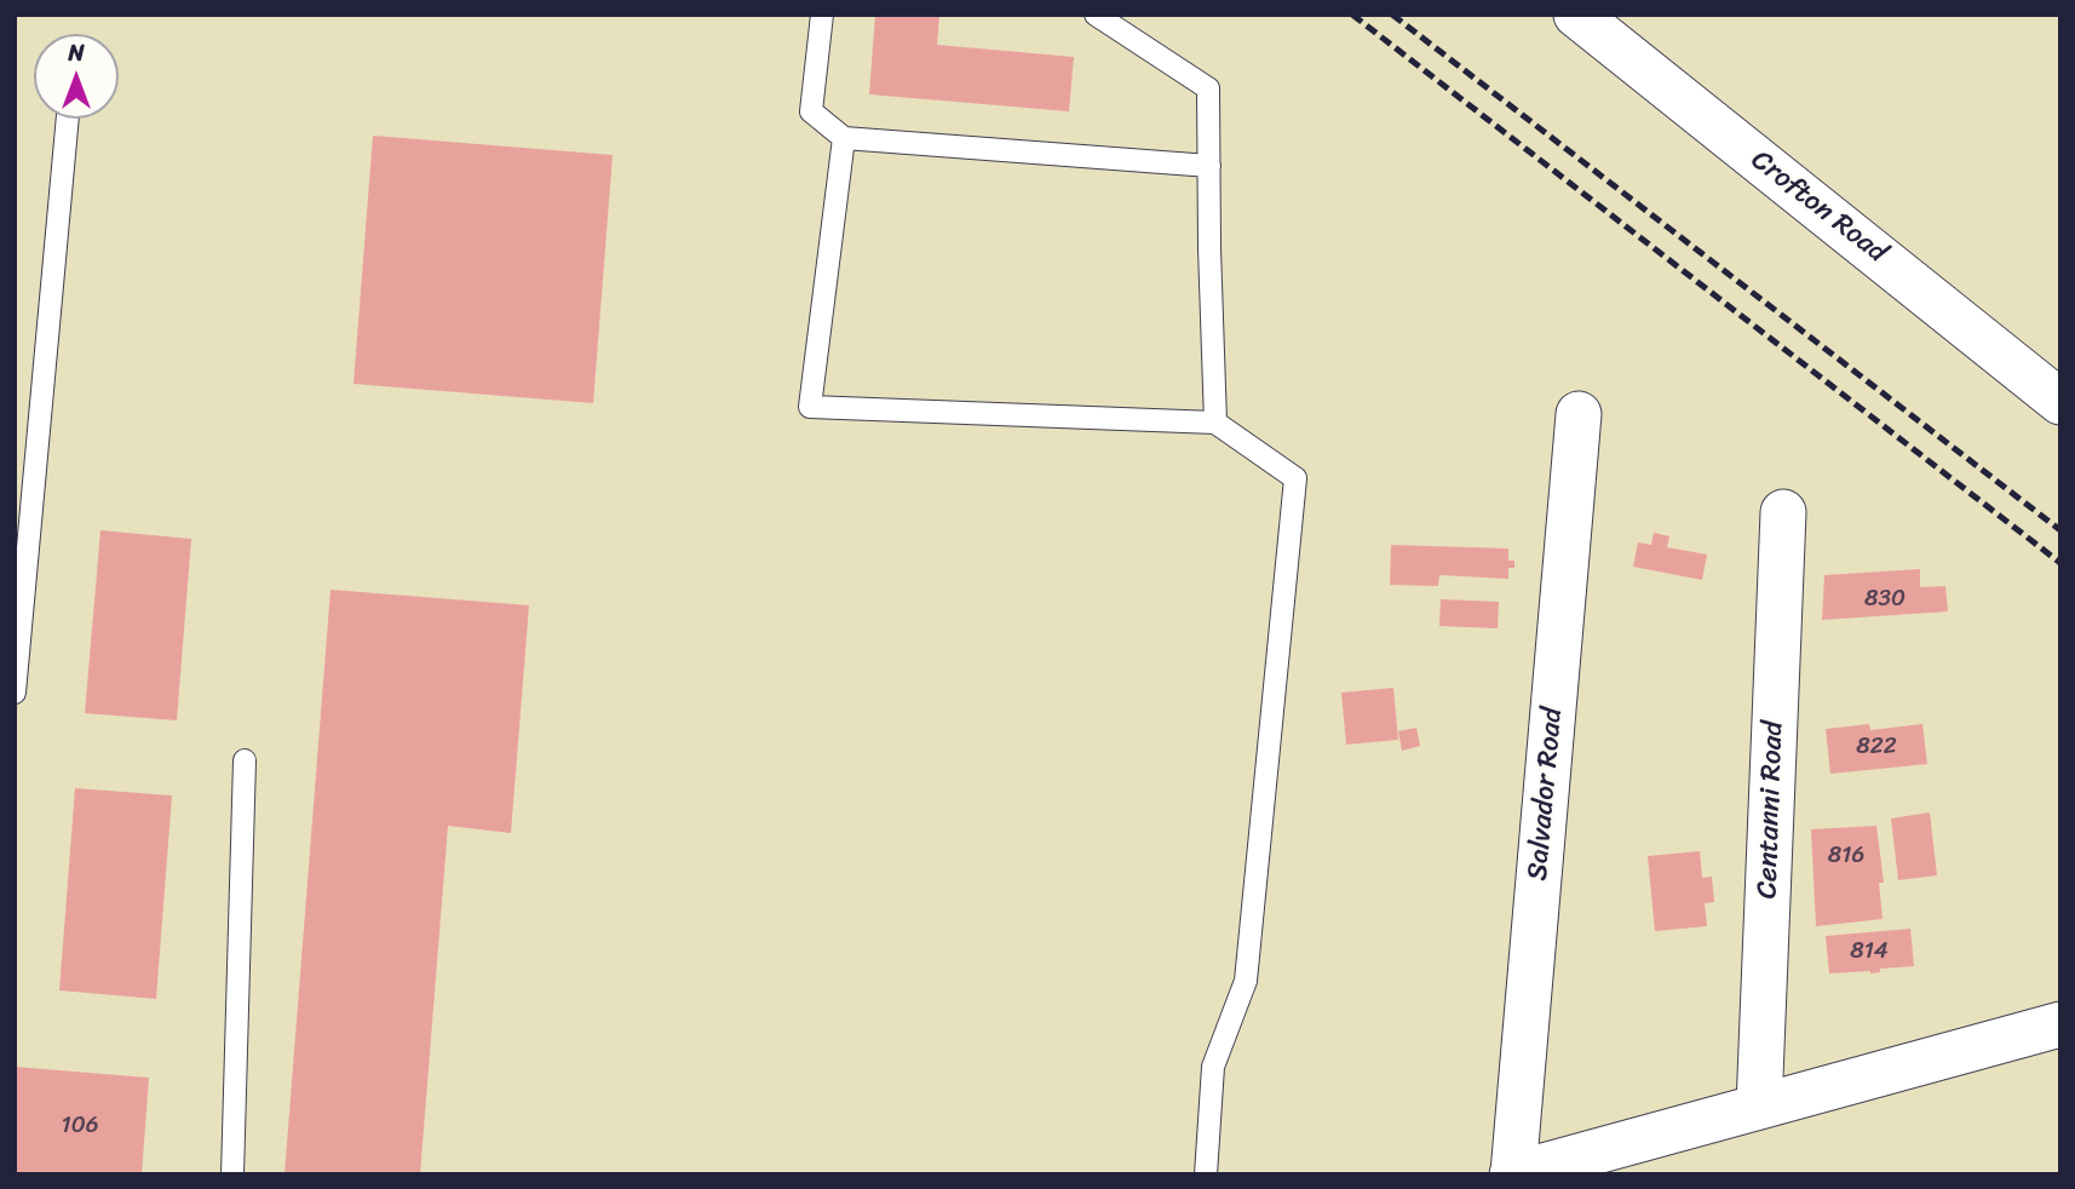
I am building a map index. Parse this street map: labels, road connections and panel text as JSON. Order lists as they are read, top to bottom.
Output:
{
  "streets": {
    "street": ["Crofton Road", "Salvador Road", "Centanni Road"]
  },
  "house_numbers": [
    "830",
    "822",
    "816",
    "814",
    "106"
  ],
  "north": "top"
}
